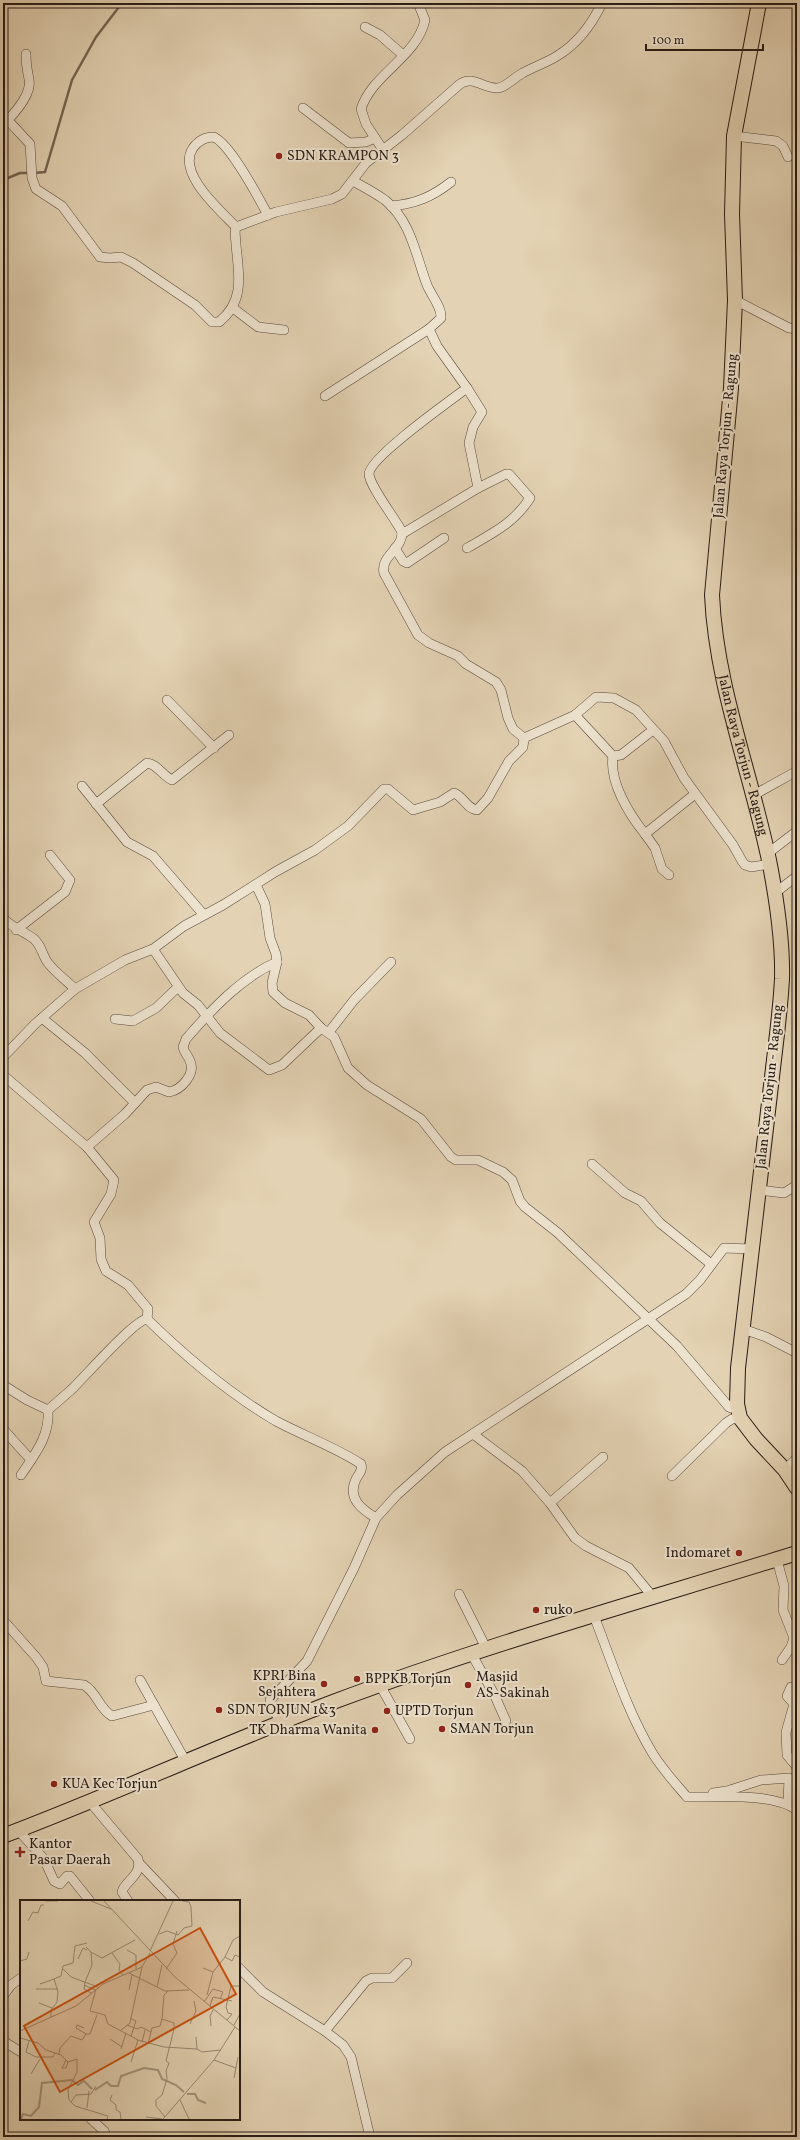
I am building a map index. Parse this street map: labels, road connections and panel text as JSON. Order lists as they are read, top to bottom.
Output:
{
  "streets": {
    "main road": ["Jalan Raya Torjun - Ragung"]
  },
  "places": {
    "other": [
      "SDN KRAMPON 3",
      "Indomaret",
      "ruko",
      "BPPKB Torjun",
      "KPRI Bina Sejahtera",
      "Masjid AS-Sakinah",
      "SDN TORJUN 1&3",
      "UPTD Torjun",
      "SMAN Torjun",
      "TK Dharma Wanita",
      "KUA Kec Torjun"
    ],
    "health": ["Kantor Pasar Daerah"]
  },
  "scale_bar": "100 m"
}
